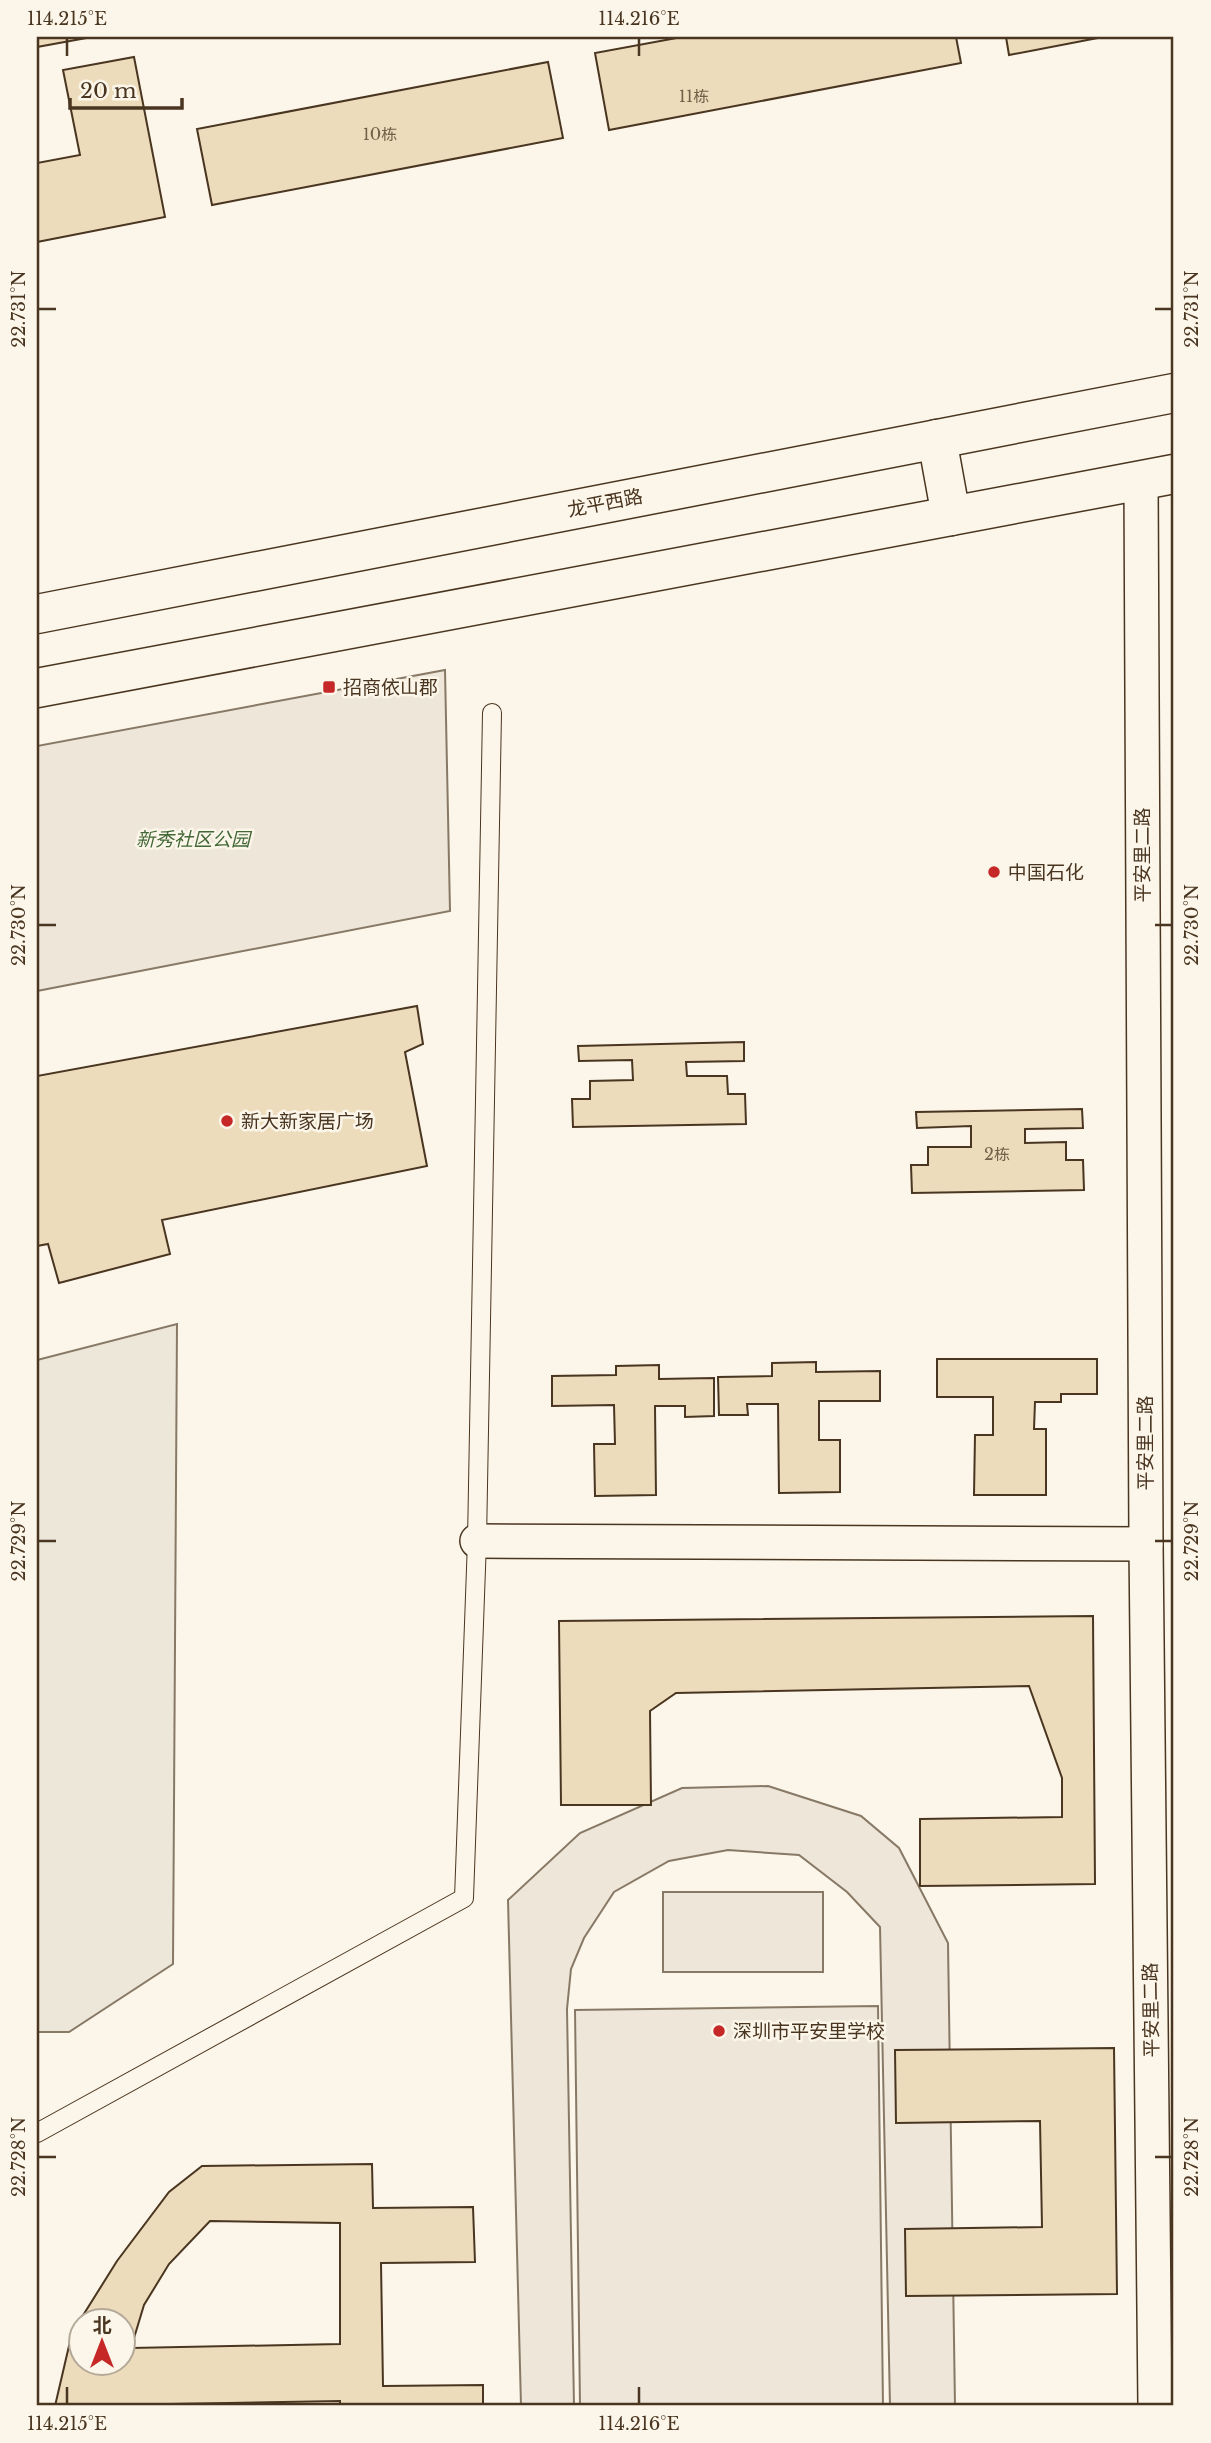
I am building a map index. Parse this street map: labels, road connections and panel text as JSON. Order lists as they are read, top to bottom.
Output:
{
  "streets": {
    "main road": ["龙平西路"],
    "street": ["平安里二路"]
  },
  "parks": ["新秀社区公园"],
  "places": {
    "transit": ["招商依山郡"],
    "other": ["中国石化", "新大新家居广场", "深圳市平安里学校"]
  },
  "house_numbers": ["11栋", "10栋", "2栋"],
  "scale_bar": "20 m",
  "north": "top",
  "coordinates": [
    "114.215°E",
    "114.216°E",
    "22.731°N",
    "22.730°N",
    "22.729°N",
    "22.728°N"
  ]
}
